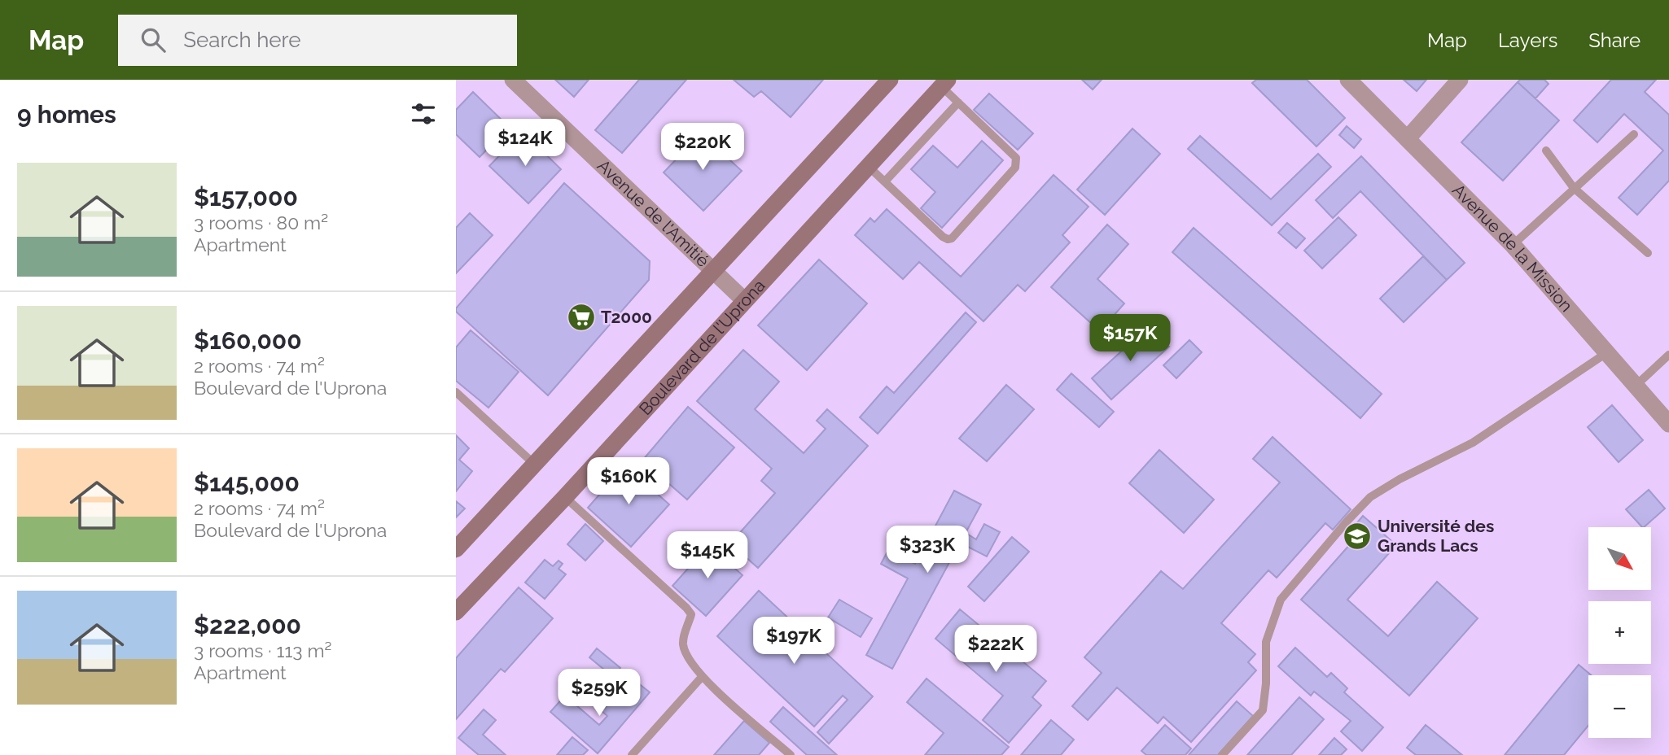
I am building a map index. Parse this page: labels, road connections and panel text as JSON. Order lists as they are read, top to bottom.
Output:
{
  "streets": {
    "street": ["Avenue de l'Amitié", "Avenue de la Mission", "Boulevard de l'Uprona"]
  },
  "crossings": [
    ["Avenue de l'Amitié", "Boulevard de l'Uprona"]
  ],
  "places": {
    "supermarket": ["T2000"],
    "school or university": ["Université des Grands Lacs"]
  },
  "north": "bottom right",
  "page": {
    "header": "Map",
    "search": "Search here",
    "nav": ["Map", "Layers", "Share"],
    "heading": "9 homes",
    "price": [
      "$124K",
      "$220K",
      "$157K",
      "$160K",
      "$323K",
      "$145K",
      "$197K",
      "$222K",
      "$259K"
    ],
    "list": [
      {
        "name": "$157,000",
        "note": "3 rooms · 80 m² · Apartment"
      },
      {
        "name": "$160,000",
        "note": "2 rooms · 74 m² · Boulevard de l'Uprona"
      },
      {
        "name": "$145,000",
        "note": "2 rooms · 74 m² · Boulevard de l'Uprona"
      },
      {
        "name": "$222,000",
        "note": "3 rooms · 113 m² · Apartment"
      }
    ],
    "map_buttons": ["+", "−"]
  }
}
